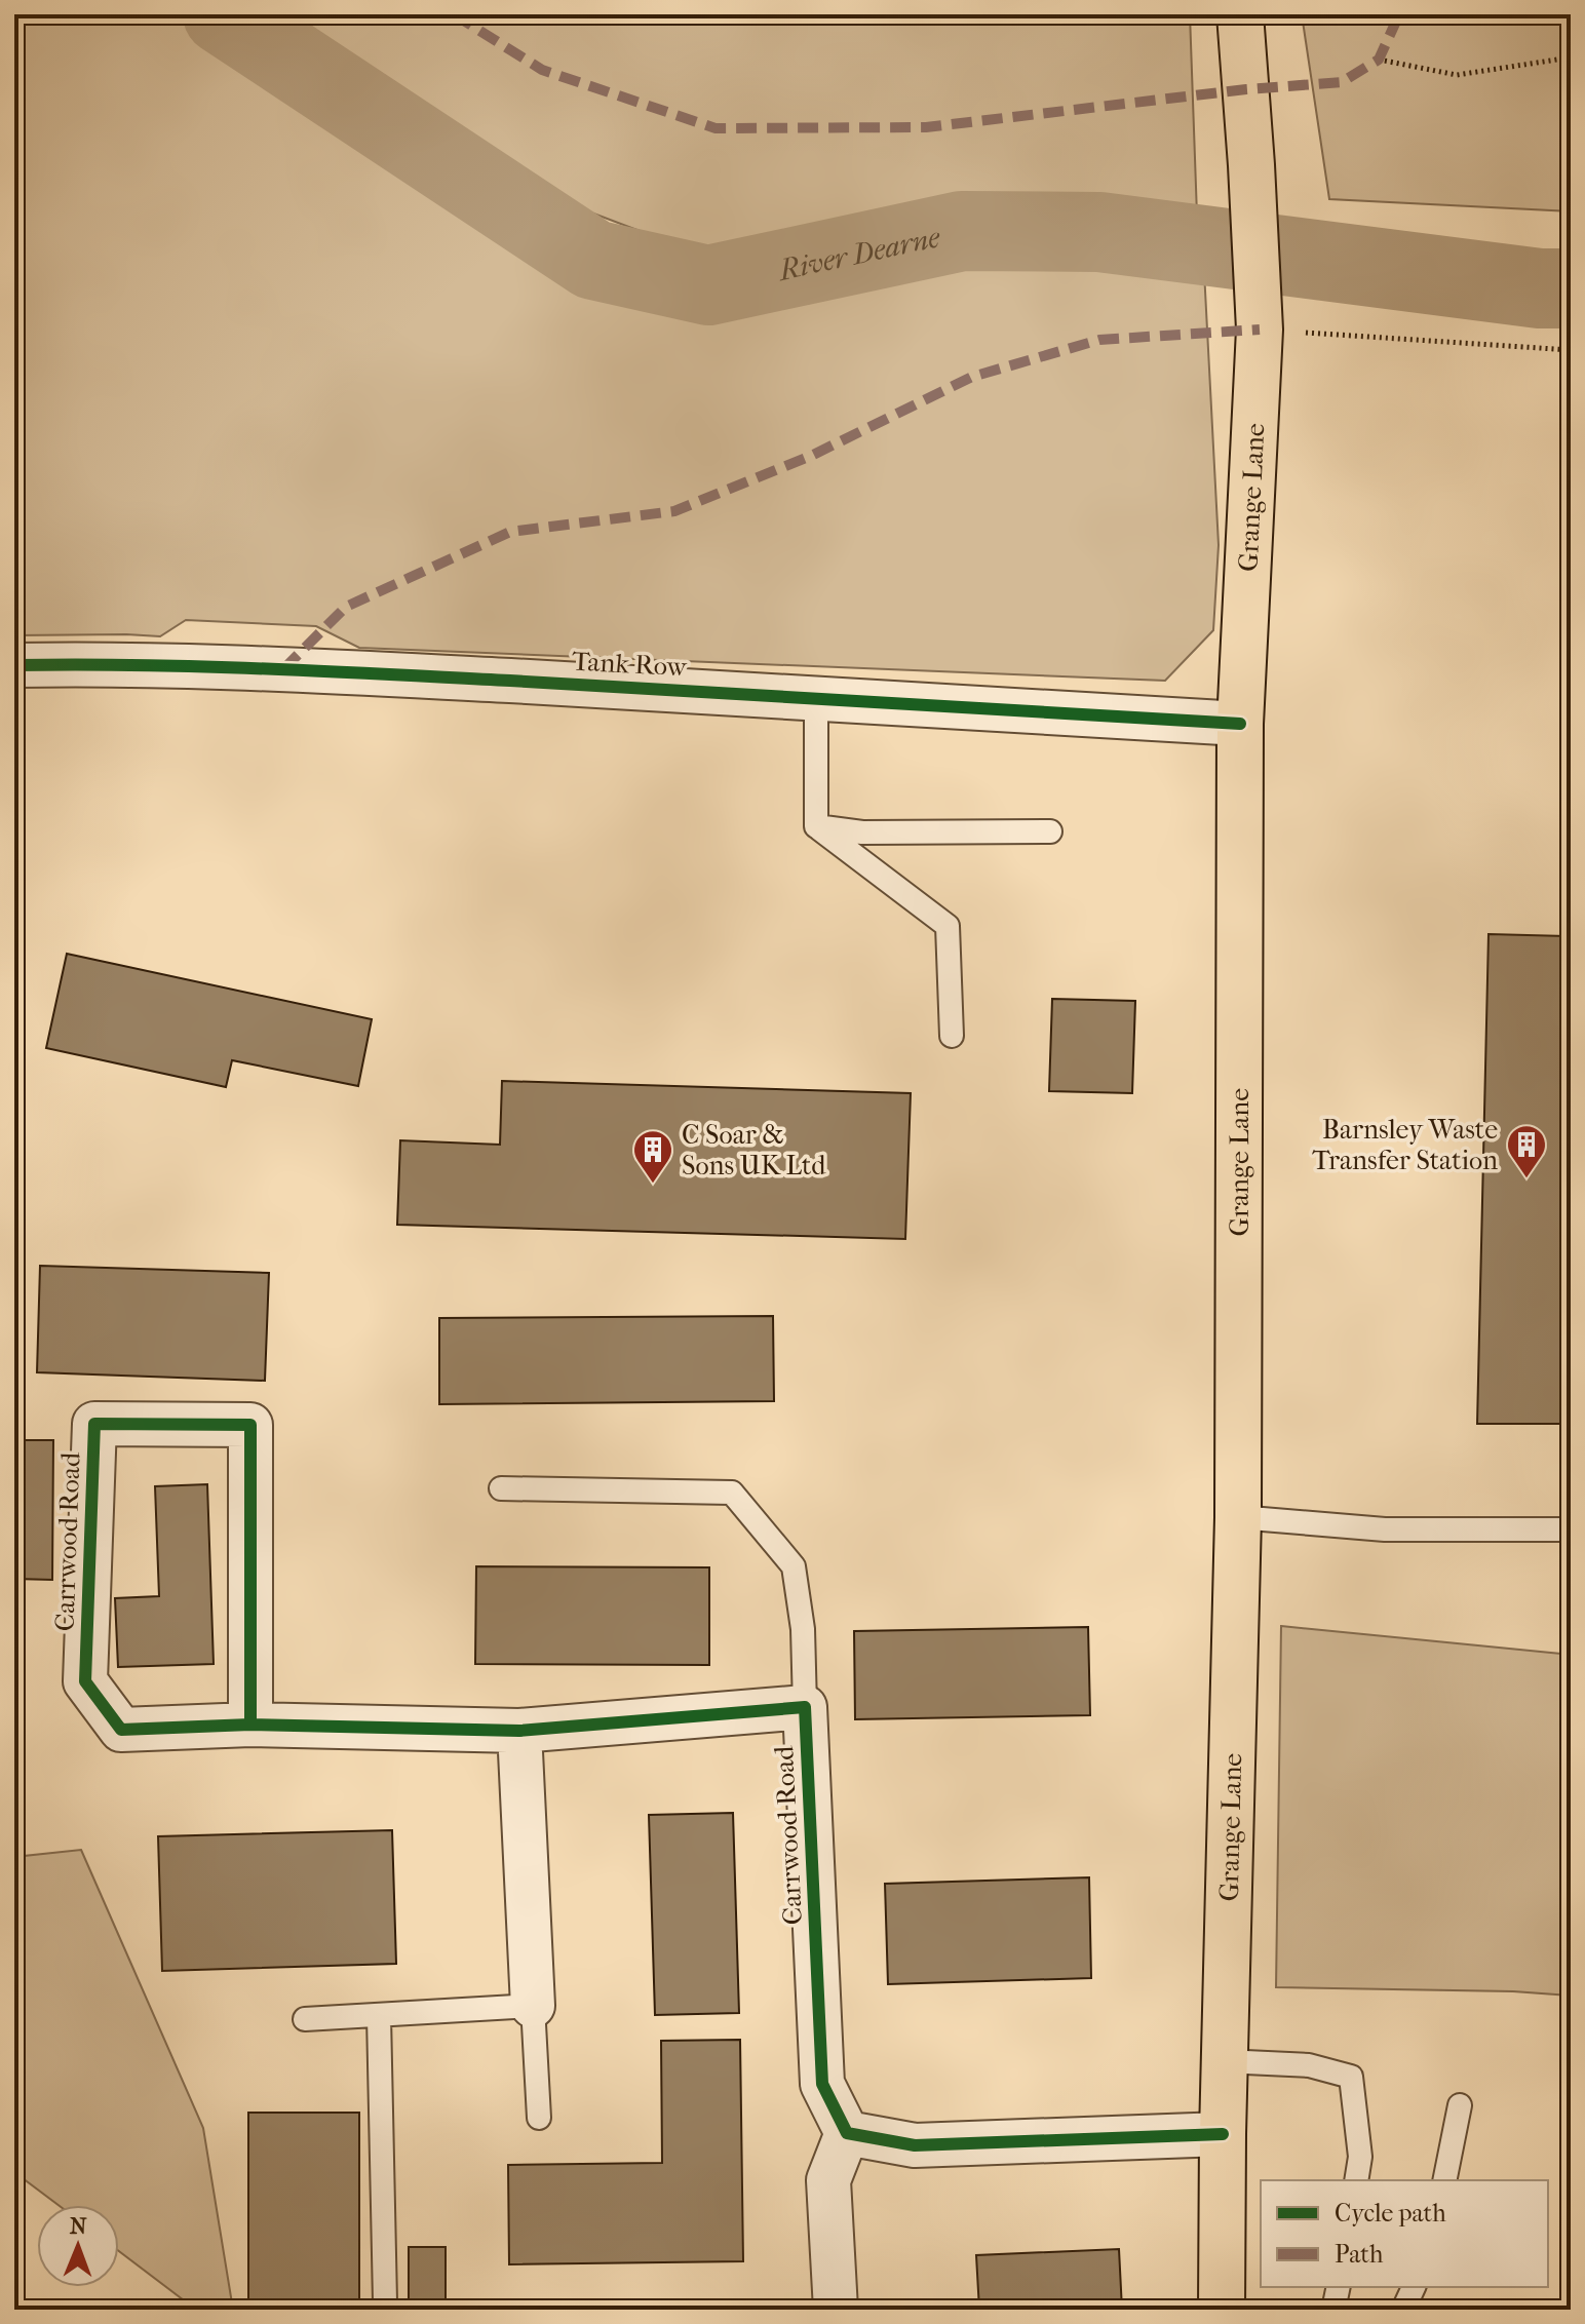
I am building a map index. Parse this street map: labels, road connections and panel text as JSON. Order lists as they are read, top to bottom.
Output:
{
  "streets": {
    "highway": ["Grange Lane"],
    "street": ["Tank Row", "Carrwood Road"]
  },
  "crossings": [
    ["Grange Lane", "Tank Row"]
  ],
  "water": ["River Dearne"],
  "places": {
    "building": ["Barnsley Waste Transfer Station", "C Soar & Sons UK Ltd"]
  },
  "legend": ["Cycle path", "Path"],
  "north": "top"
}
